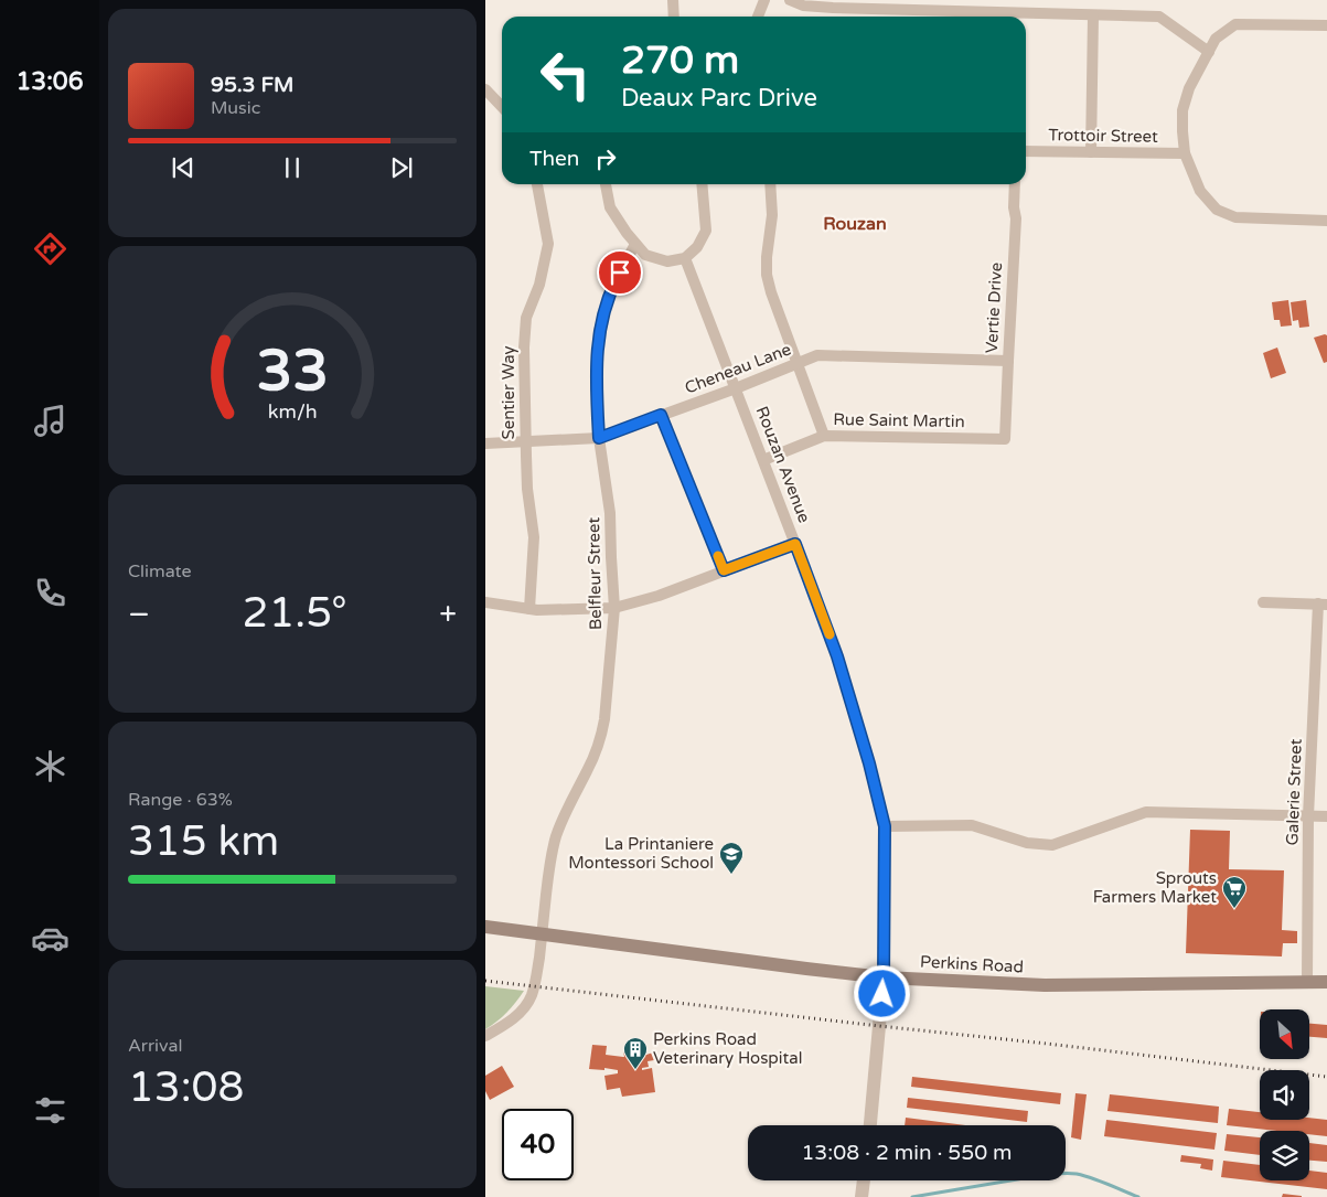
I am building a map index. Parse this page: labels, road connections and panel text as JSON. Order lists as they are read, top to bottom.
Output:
{
  "streets": {
    "main road": ["Perkins Road"],
    "street": [
      "Trottoir Street",
      "Vertie Drive",
      "Cheneau Lane",
      "Sentier Way",
      "Rue Saint Martin",
      "Rouzan Avenue",
      "Belfleur Street",
      "Galerie Street"
    ]
  },
  "crossings": [
    ["Vertie Drive", "Cheneau Lane"],
    ["Vertie Drive", "Rue Saint Martin"],
    ["Cheneau Lane", "Sentier Way"],
    ["Cheneau Lane", "Rouzan Avenue"],
    ["Cheneau Lane", "Belfleur Street"],
    ["Rue Saint Martin", "Rouzan Avenue"],
    ["Rouzan Avenue", "Perkins Road"],
    ["Belfleur Street", "Perkins Road"],
    ["Galerie Street", "Perkins Road"]
  ],
  "districts": ["Rouzan"],
  "places": {
    "school or university": ["La Printaniere Montessori School"],
    "supermarket": ["Sprouts Farmers Market"],
    "building": ["Perkins Road Veterinary Hospital"]
  },
  "north": "bottom right",
  "page": {
    "tabs": "13:06",
    "turn": ["270 m", "Deaux Parc Drive"],
    "song": ["95.3 FM", "Music"],
    "then": "Then",
    "tile": [
      "Climate",
      ["Range · 63%", "315 km"],
      ["Arrival", "13:08"]
    ],
    "heat": ["−", "21.5°", "+"],
    "limit": "40",
    "trip": "13:08 · 2 min · 550 m",
    "gauge": ["33", "km/h"]
  }
}
